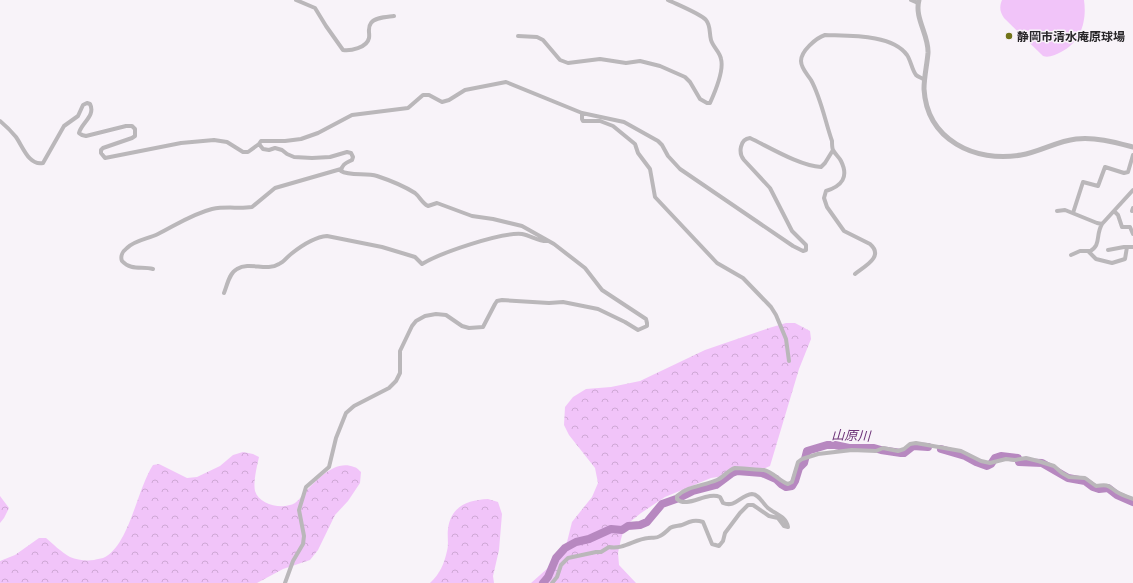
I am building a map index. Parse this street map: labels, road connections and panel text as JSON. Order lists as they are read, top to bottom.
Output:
{
  "water": ["山原川"],
  "places": ["静岡市清水庵原球場"]
}
